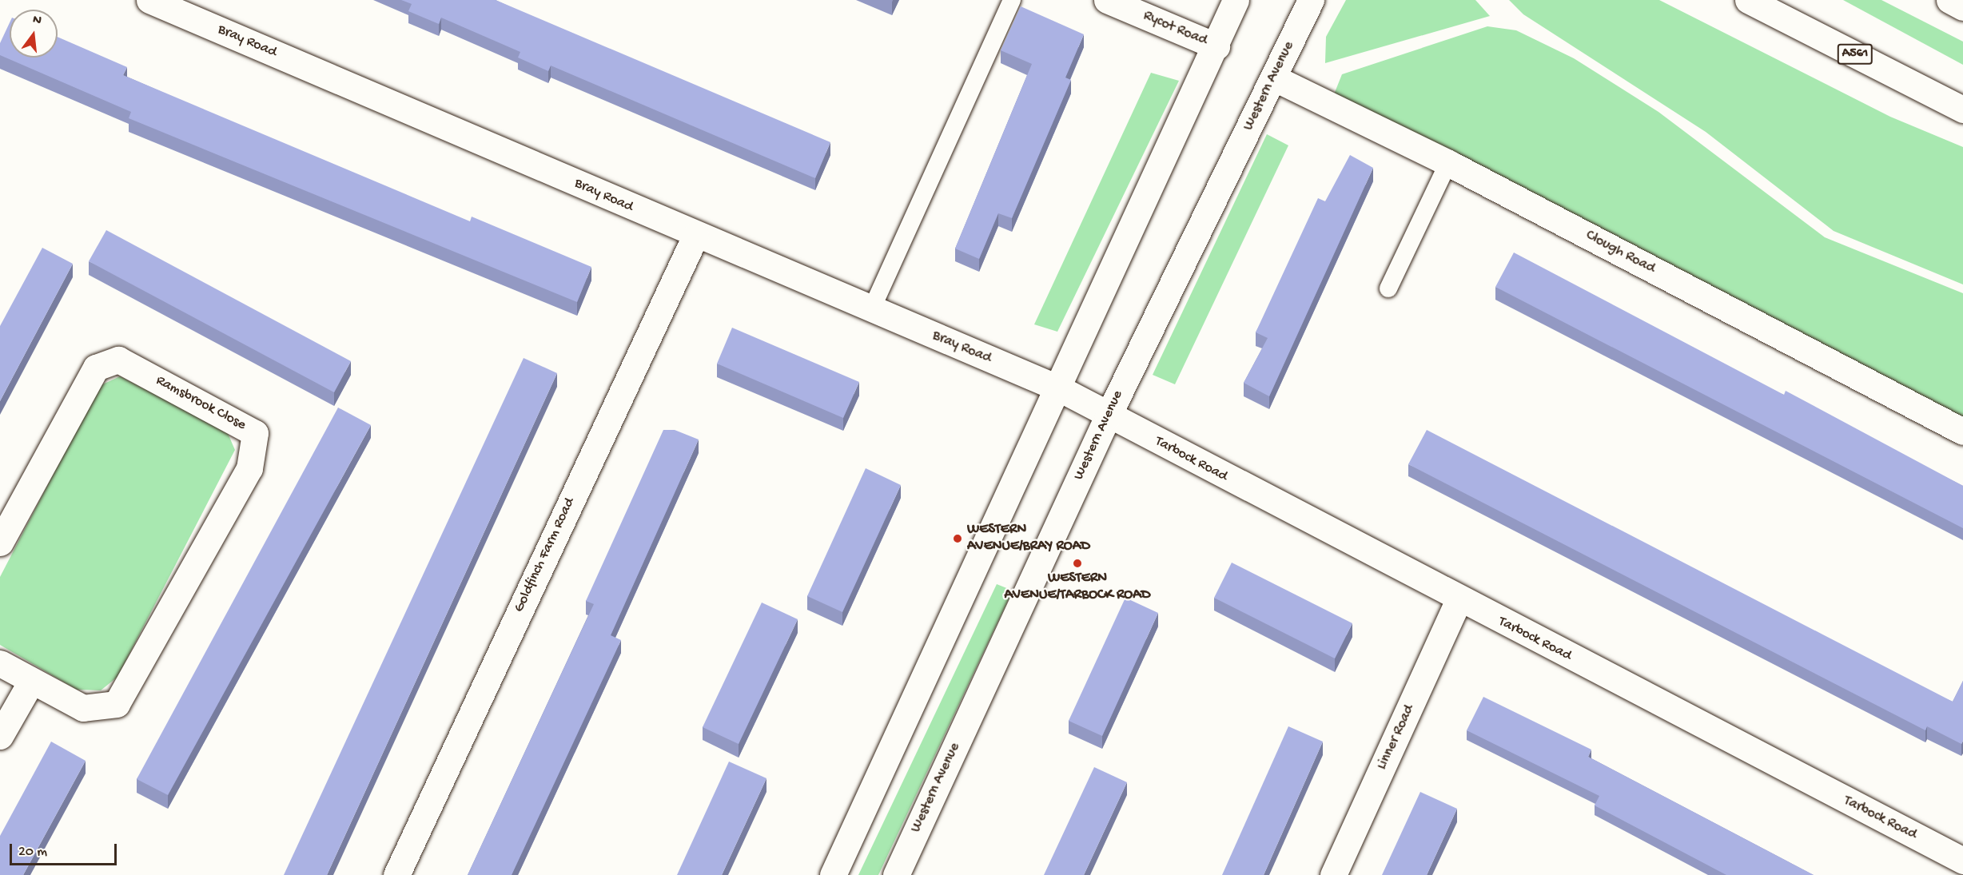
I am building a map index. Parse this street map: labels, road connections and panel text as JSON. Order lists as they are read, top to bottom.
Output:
{
  "streets": {
    "main road": [
      "Rycot Road",
      "Bray Road",
      "A561",
      "Western Avenue",
      "Clough Road",
      "Ramsbrook Close",
      "Tarbock Road",
      "Goldfinch Farm Road",
      "Linner Road"
    ]
  },
  "crossings": [
    ["Bray Road", "Western Avenue"],
    ["Bray Road", "Tarbock Road"],
    ["Bray Road", "Goldfinch Farm Road"],
    ["Western Avenue", "Clough Road"],
    ["Western Avenue", "Tarbock Road"],
    ["Tarbock Road", "Linner Road"]
  ],
  "places": ["WESTERN AVENUE/BRAY ROAD", "WESTERN AVENUE/TARBOCK ROAD"],
  "scale_bar": "20 m",
  "north": "top"
}
